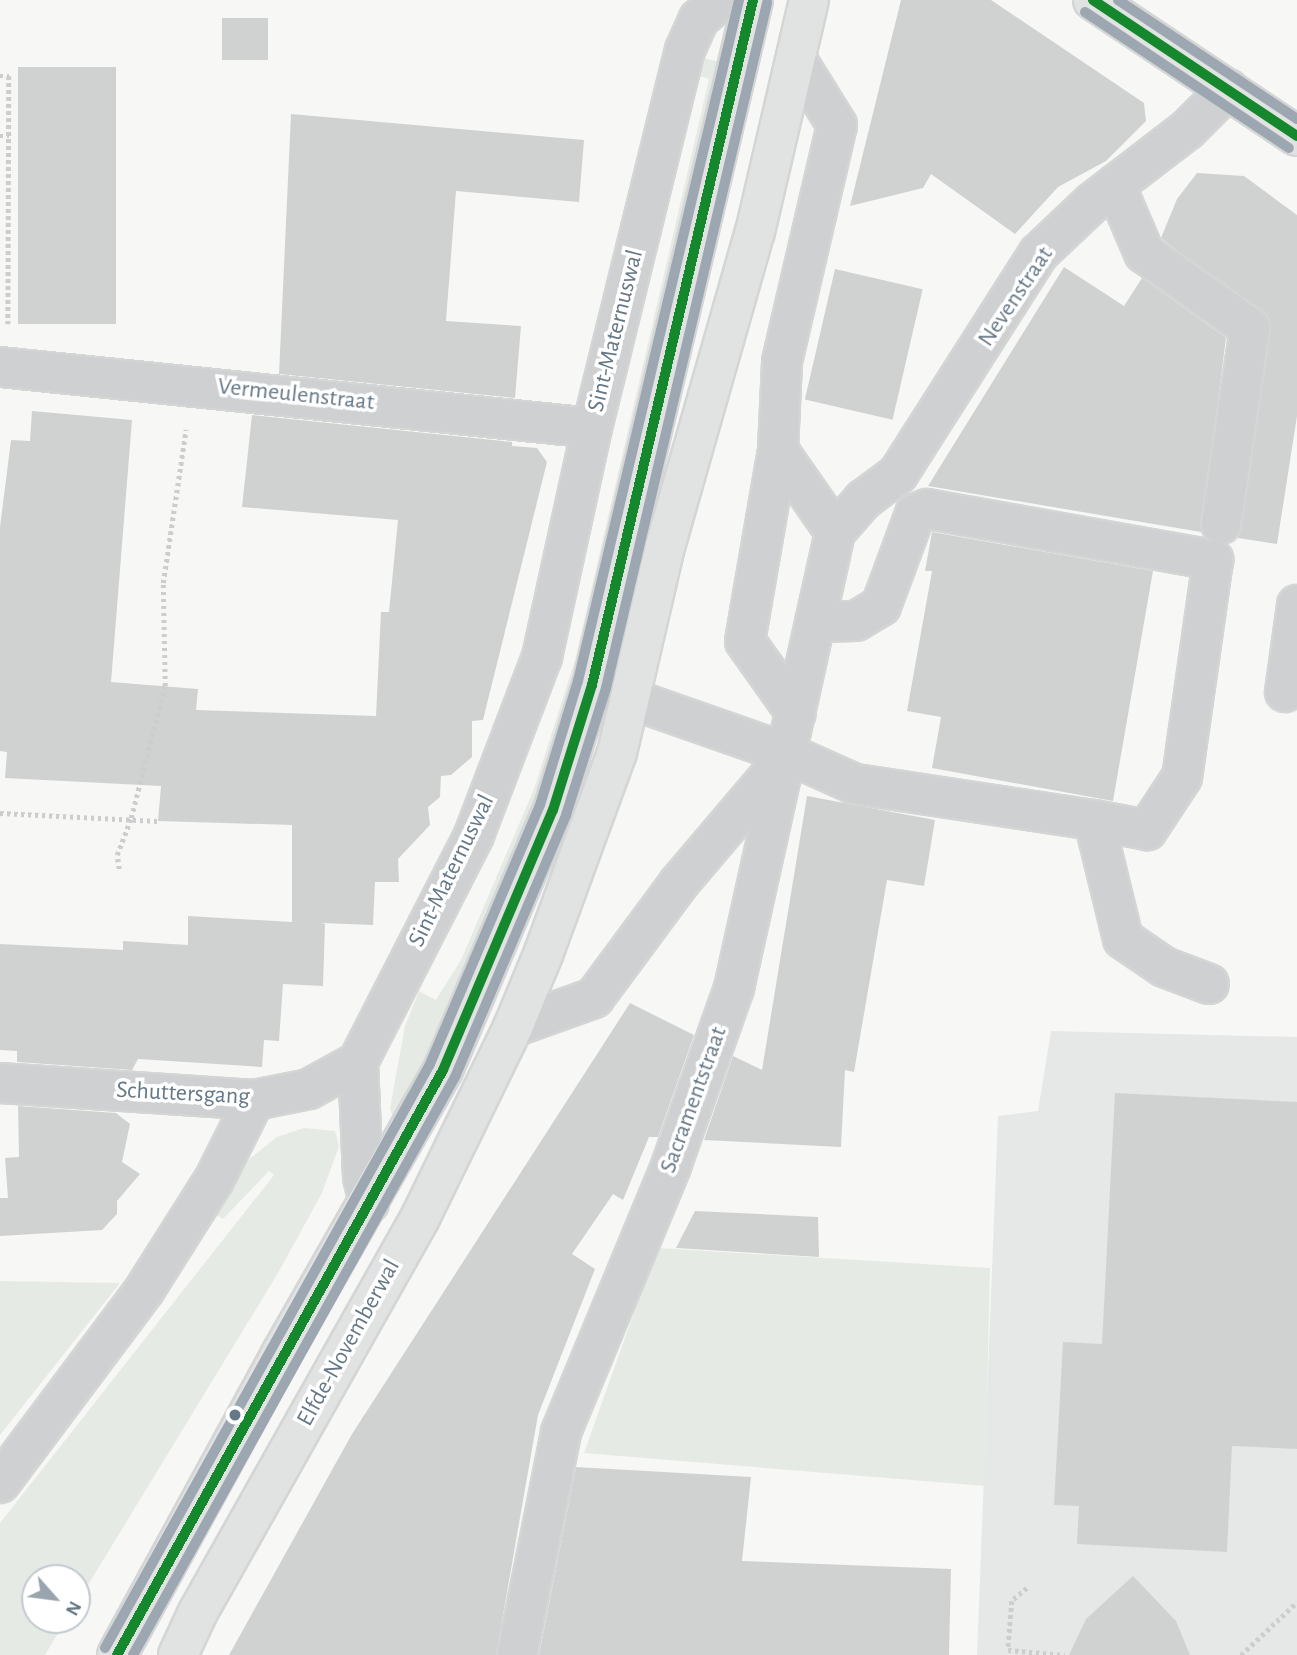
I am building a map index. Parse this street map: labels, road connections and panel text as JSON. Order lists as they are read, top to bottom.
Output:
{
  "streets": {
    "main road": ["Elfde-Novemberwal"],
    "street": [
      "Nevenstraat",
      "Sint-Maternuswal",
      "Vermeulenstraat",
      "Schuttersgang",
      "Sacramentstraat"
    ]
  },
  "crossings": [
    ["Nevenstraat", "Sacramentstraat"],
    ["Sint-Maternuswal", "Vermeulenstraat"],
    ["Sint-Maternuswal", "Schuttersgang"]
  ],
  "north": "bottom right"
}
